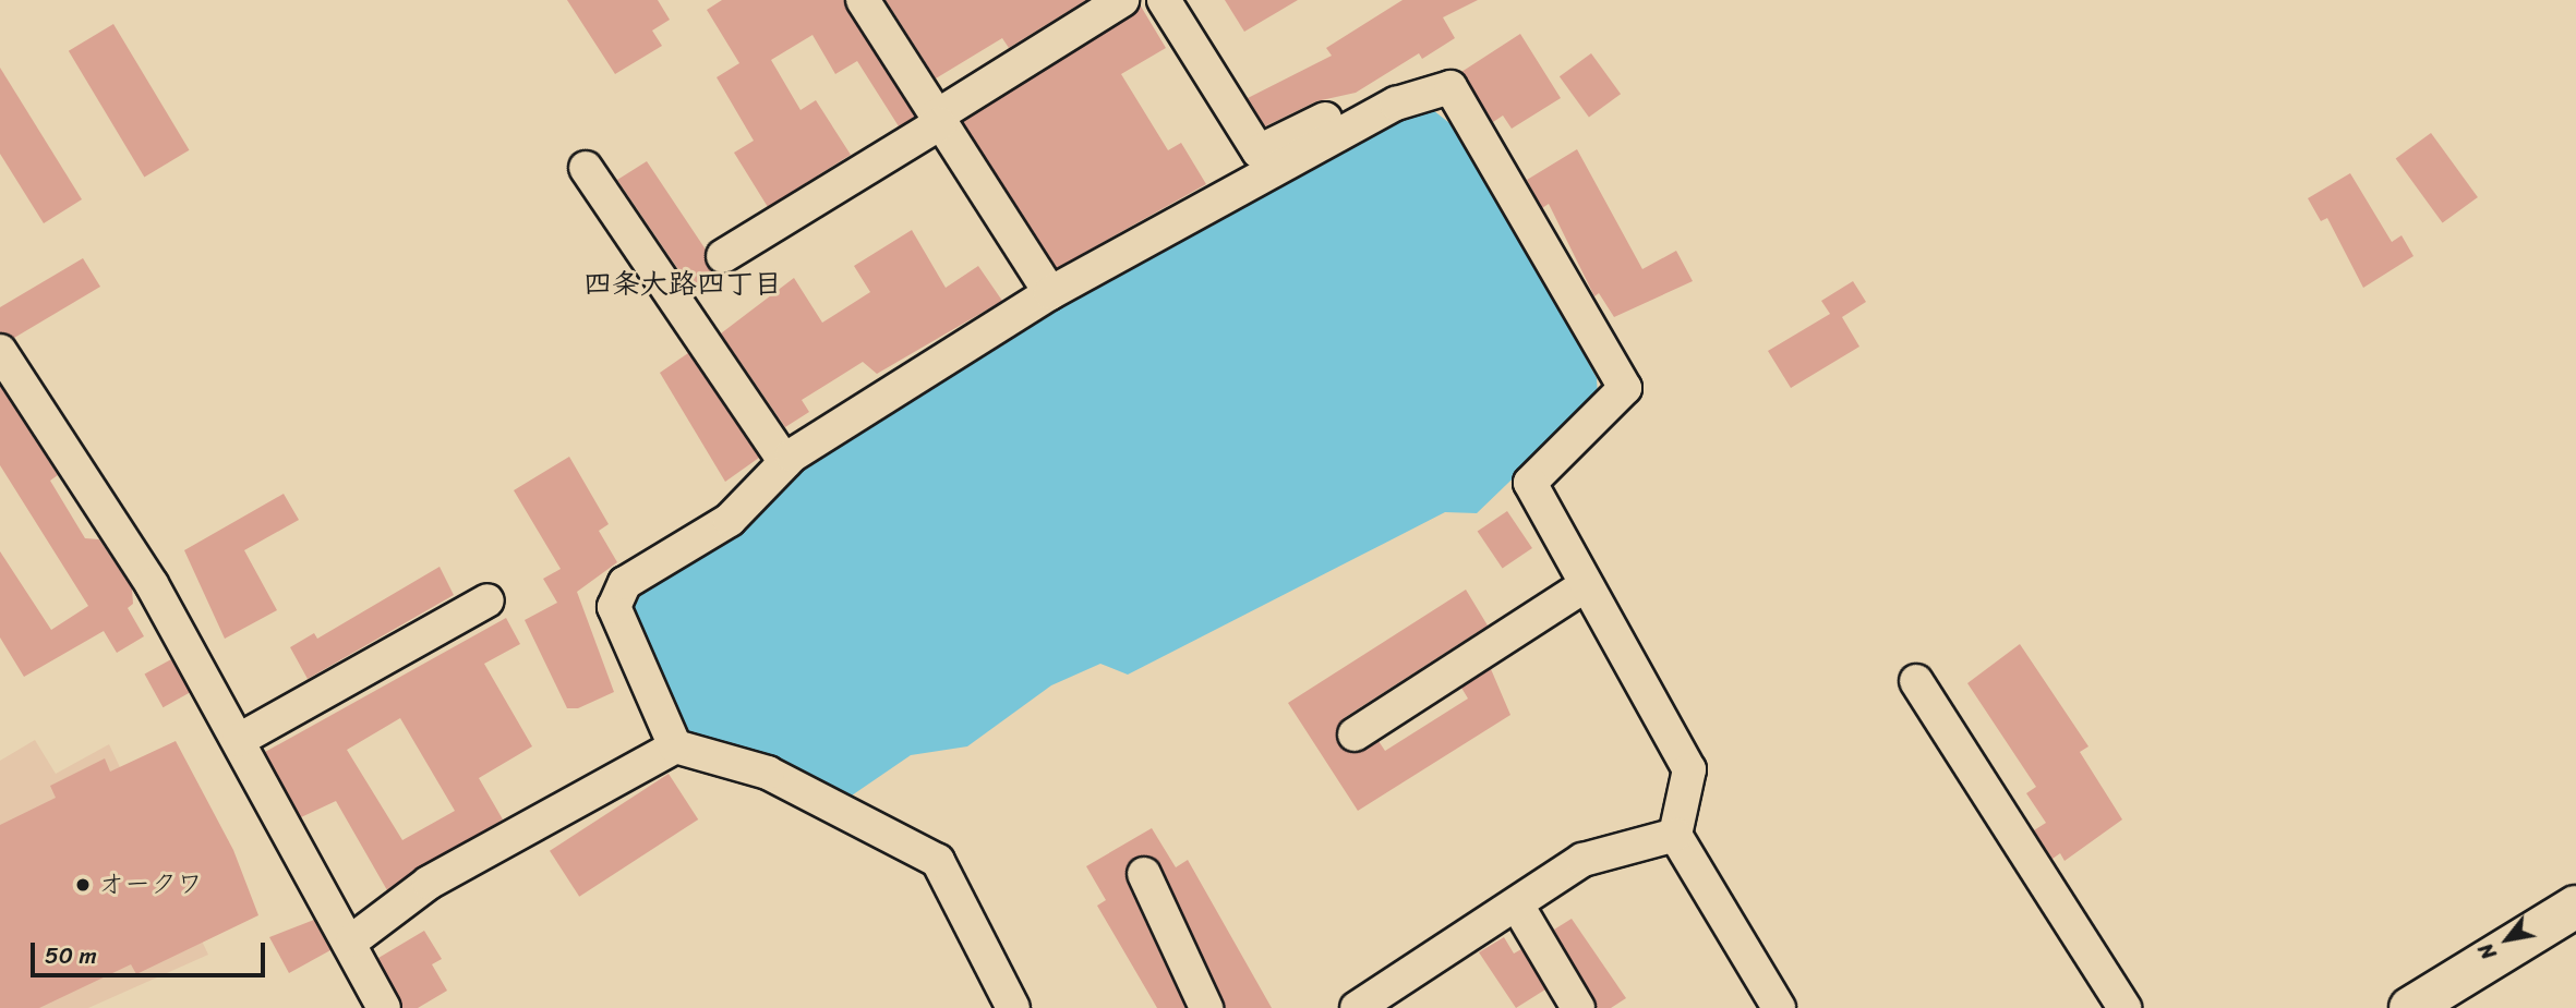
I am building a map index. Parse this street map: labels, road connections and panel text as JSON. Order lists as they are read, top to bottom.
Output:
{
  "districts": ["四条大路四丁目"],
  "places": ["オークワ"],
  "scale_bar": "50 m",
  "north": "bottom left"
}
